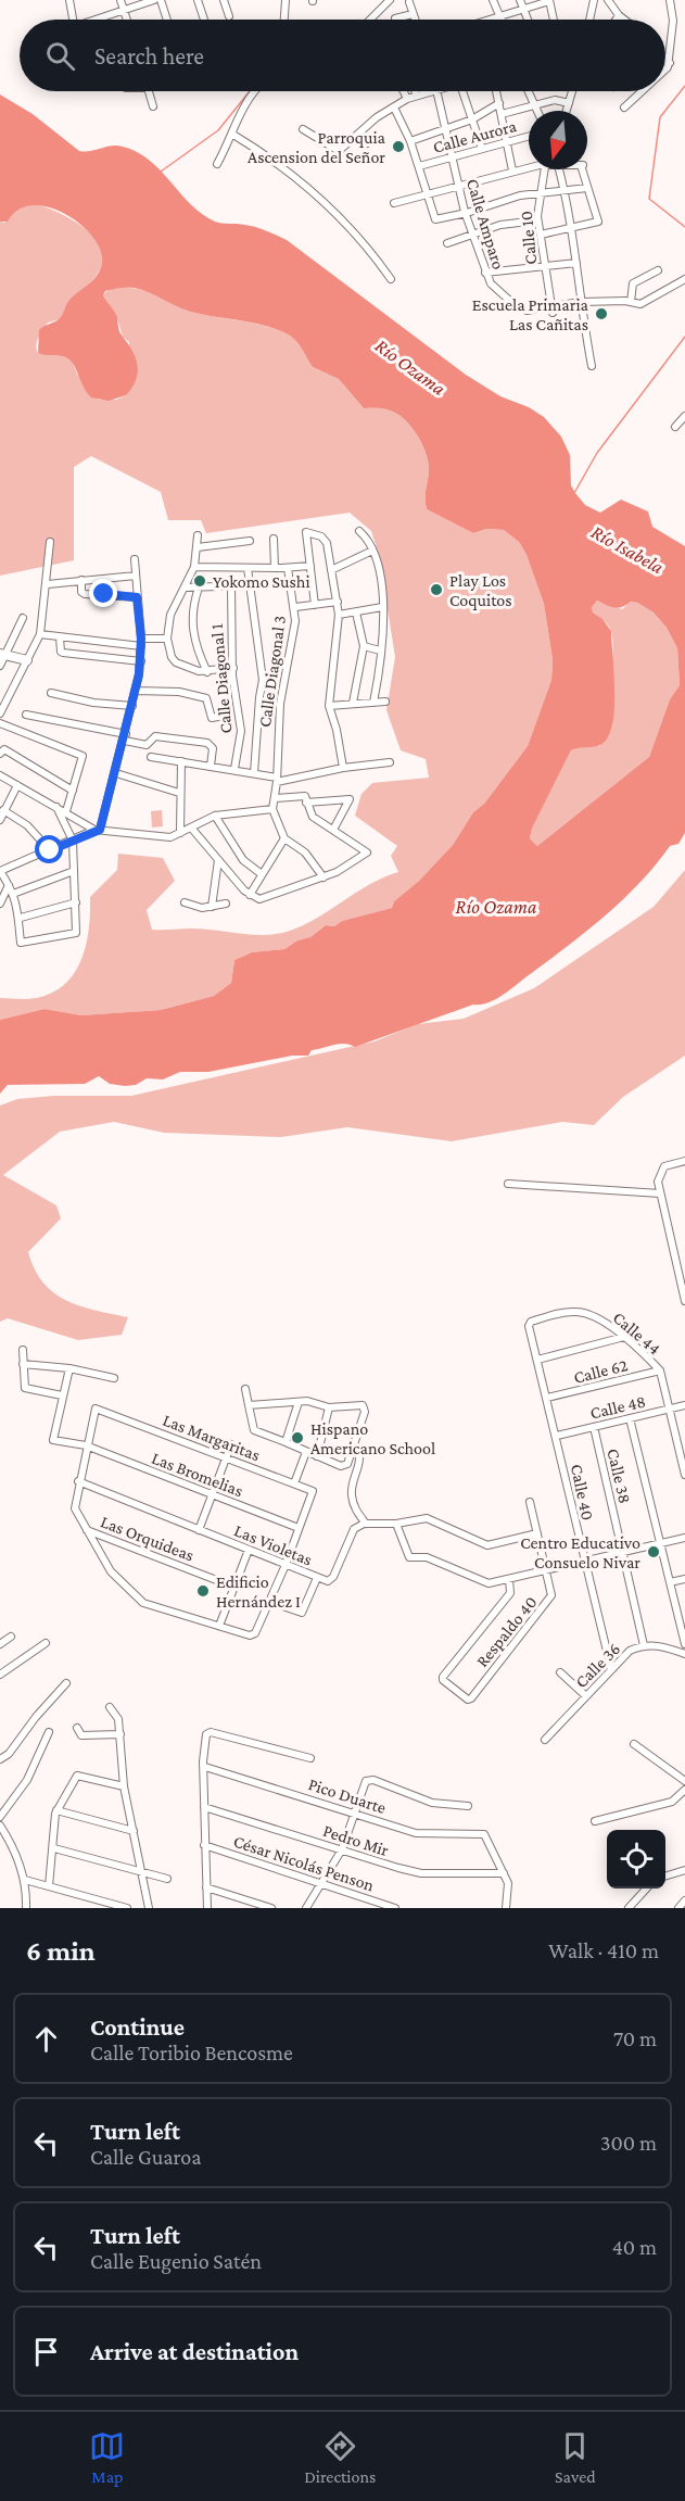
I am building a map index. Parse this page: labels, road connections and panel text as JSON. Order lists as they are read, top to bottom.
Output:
{
  "streets": {
    "street": [
      "Calle Aurora",
      "Calle Amparo",
      "Calle 10",
      "Calle Diagonal 3",
      "Calle Diagonal 1",
      "Calle 44",
      "Calle 62",
      "Calle 48",
      "Las Margaritas",
      "Las Bromelias",
      "Calle 38",
      "Calle 40",
      "Las Orquideas",
      "Las Violetas",
      "Respaldo 40",
      "Calle 36",
      "Pico Duarte",
      "Pedro Mir",
      "César Nicolás Penson"
    ]
  },
  "crossings": [
    ["Calle Aurora", "Calle Amparo"],
    ["Calle Amparo", "Calle 10"],
    ["Calle 44", "Calle 62"],
    ["Calle 44", "Calle 48"],
    ["Calle 44", "Calle 40"],
    ["Calle 62", "Calle 40"],
    ["Calle 48", "Calle 38"],
    ["Calle 48", "Calle 40"],
    ["Las Margaritas", "Las Bromelias"],
    ["Calle 38", "Calle 36"],
    ["Calle 40", "Calle 36"],
    ["Pico Duarte", "Pedro Mir"]
  ],
  "water": ["Río Ozama", "Río Isabela"],
  "places": [
    "Parroquia Ascension del Señor",
    "Escuela Primaria Las Cañitas",
    "Yokomo Sushi",
    "Play Los Coquitos",
    "Hispano Americano School",
    "Centro Educativo Consuelo Nivar",
    "Edificio Hernández I"
  ],
  "north": "bottom",
  "page": {
    "search": "Search here",
    "heading": ["6 min", "Walk · 410 m"],
    "list": [
      ["Continue", "Calle Toribio Bencosme", "70 m"],
      ["Turn left", "Calle Guaroa", "300 m"],
      ["Turn left", "Calle Eugenio Satén", "40 m"],
      "Arrive at destination"
    ],
    "nav": ["Map", "Directions", "Saved"]
  }
}
